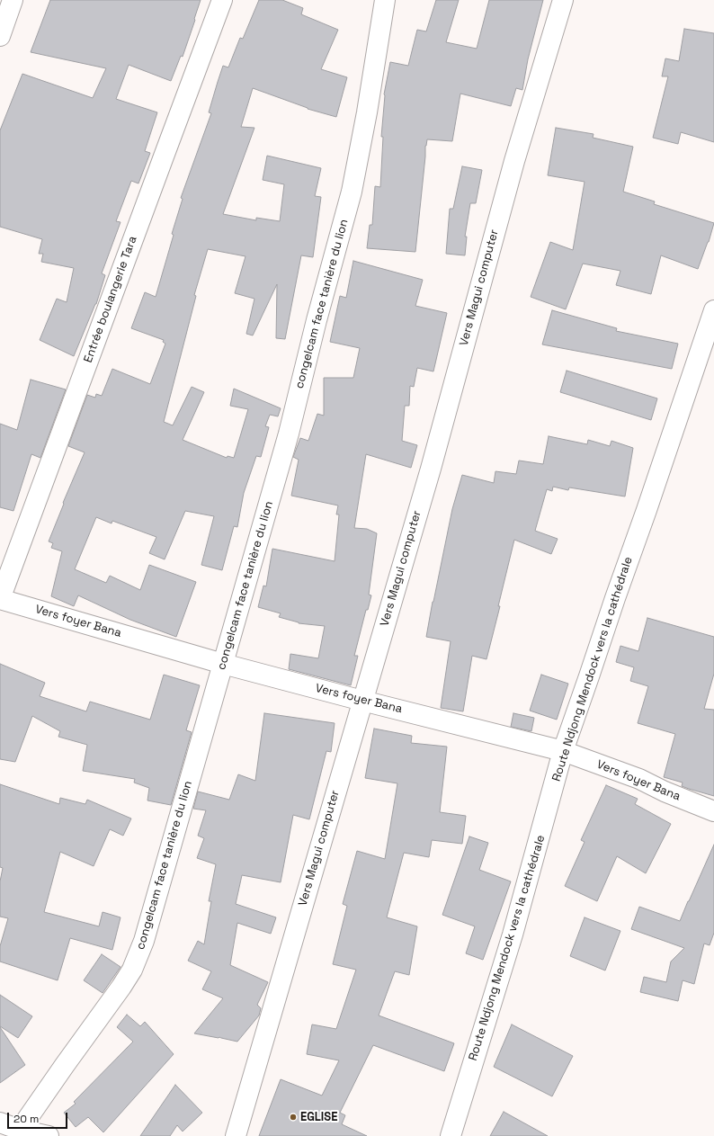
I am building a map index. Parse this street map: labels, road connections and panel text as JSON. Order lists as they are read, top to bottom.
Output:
{
  "streets": {
    "street": [
      "Vers Magui computer",
      "Entrée boulangerie Tara",
      "congelcam face tanière du lion",
      "Vers foyer Bana",
      "Route Ndjong Mendock vers la cathédrale"
    ]
  },
  "crossings": [
    ["Vers Magui computer", "Vers foyer Bana"],
    ["Entrée boulangerie Tara", "Vers foyer Bana"],
    ["congelcam face tanière du lion", "Vers foyer Bana"],
    ["Vers foyer Bana", "Route Ndjong Mendock vers la cathédrale"]
  ],
  "places": ["EGLISE"],
  "scale_bar": "20 m"
}
